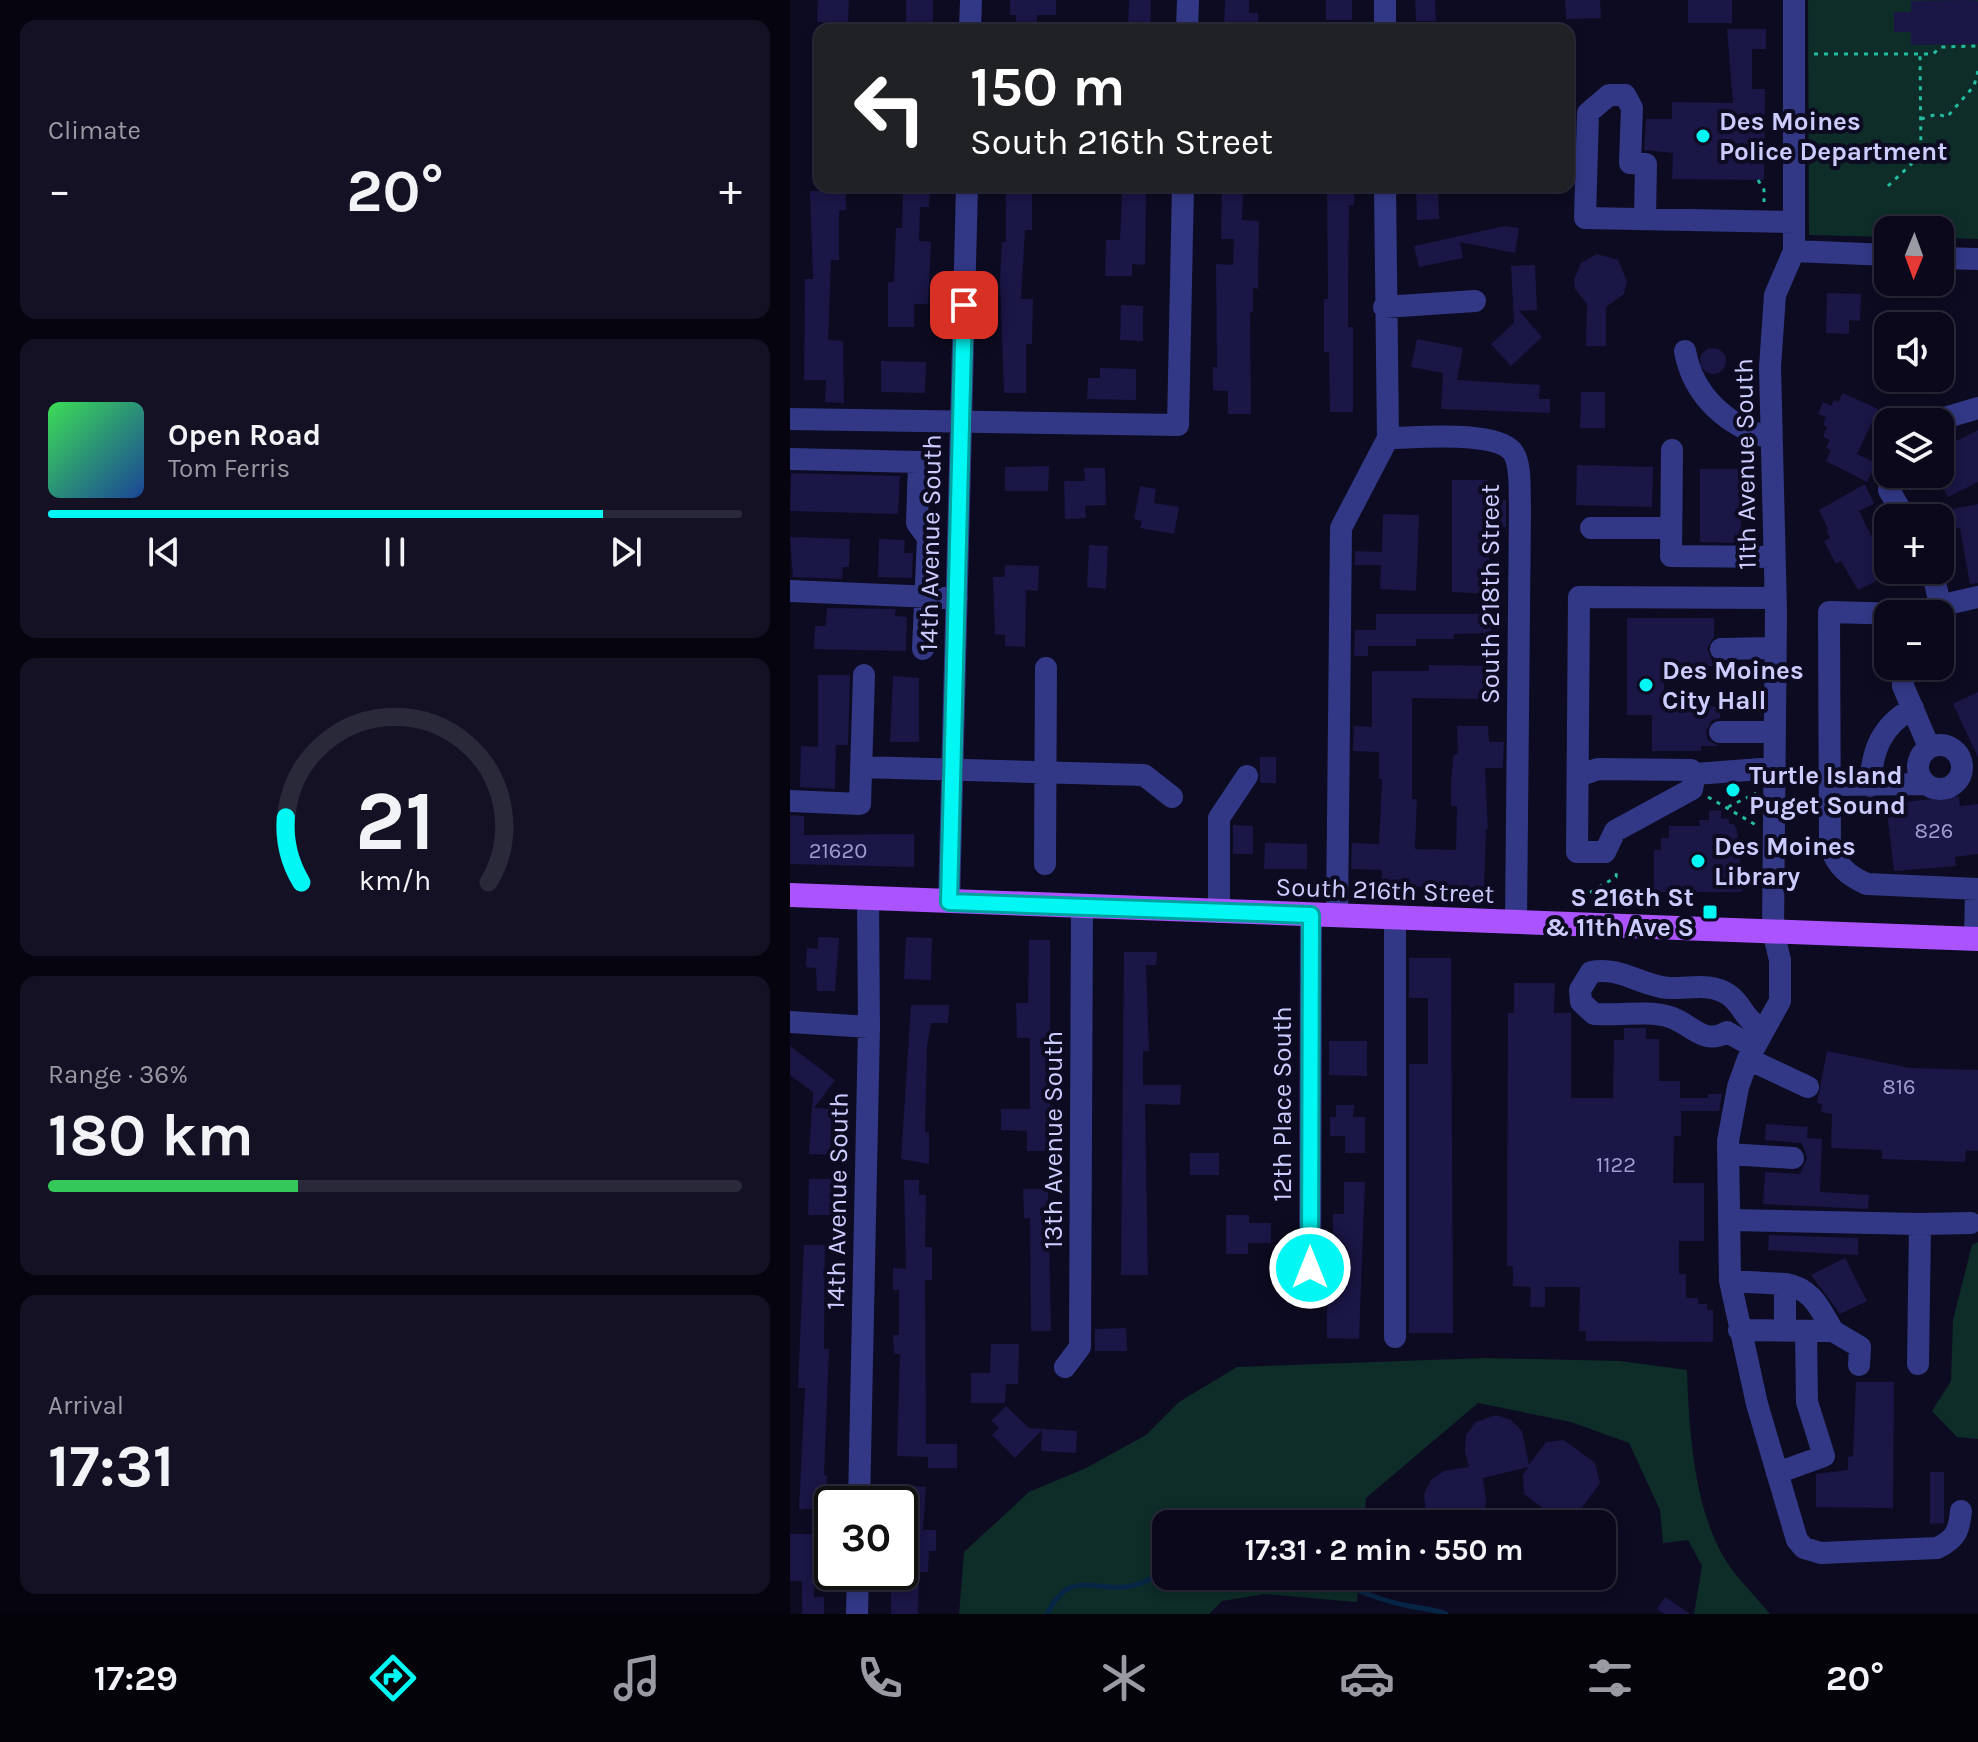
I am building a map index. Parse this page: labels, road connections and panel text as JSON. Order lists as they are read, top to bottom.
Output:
{
  "streets": {
    "main road": ["South 216th Street"],
    "street": [
      "11th Avenue South",
      "14th Avenue South",
      "South 218th Street",
      "12th Place South",
      "13th Avenue South"
    ]
  },
  "crossings": [
    ["11th Avenue South", "South 216th Street"],
    ["14th Avenue South", "South 216th Street"],
    ["South 218th Street", "South 216th Street"],
    ["South 216th Street", "12th Place South"],
    ["South 216th Street", "13th Avenue South"]
  ],
  "places": {
    "other": [
      "Des Moines Police Department",
      "Des Moines City Hall",
      "Turtle Island Puget Sound",
      "Des Moines Library"
    ],
    "transit": ["S 216th St & 11th Ave S"]
  },
  "house_numbers": [
    "826",
    "21620",
    "816",
    "1122"
  ],
  "north": "bottom",
  "page": {
    "tile": [
      "Climate",
      ["Range · 36%", "180 km"],
      ["Arrival", "17:31"]
    ],
    "turn": ["150 m", "South 216th Street"],
    "heat": ["−", "20°", "+"],
    "map_buttons": ["+", "−"],
    "song": ["Open Road", "Tom Ferris"],
    "limit": "30",
    "trip": "17:31 · 2 min · 550 m",
    "tabs": ["17:29", "20°"],
    "gauge": ["21", "km/h"]
  }
}
